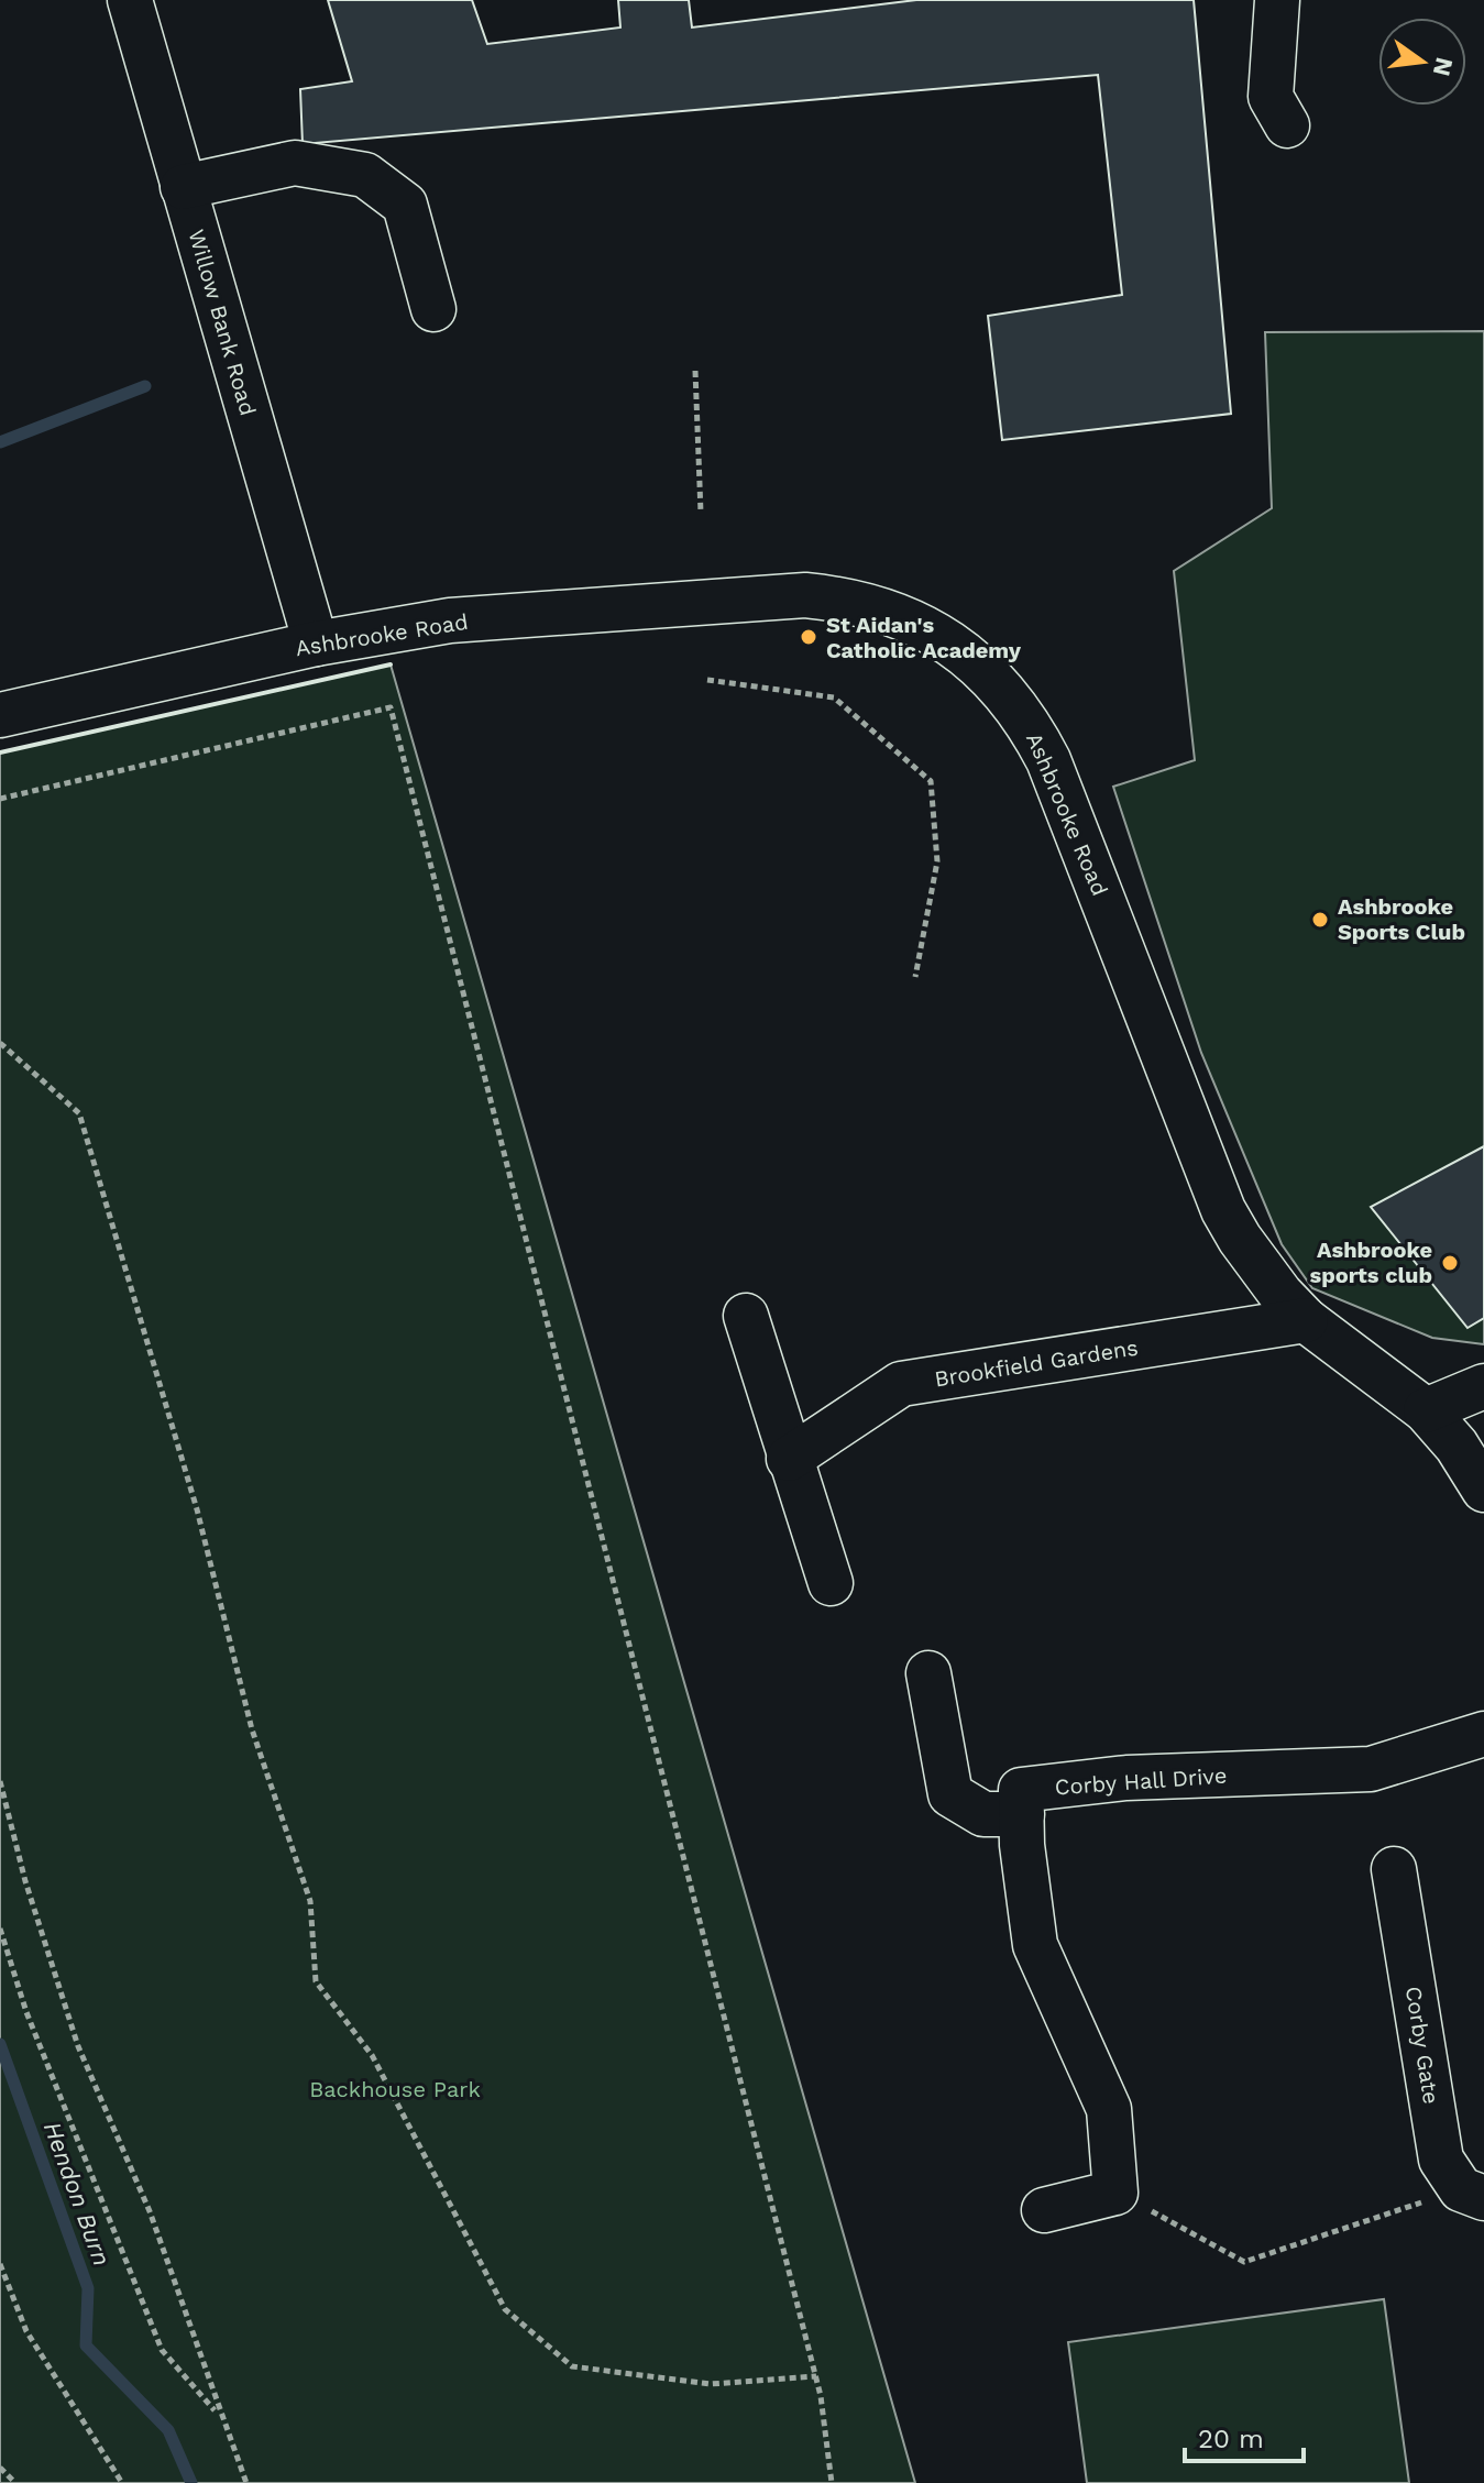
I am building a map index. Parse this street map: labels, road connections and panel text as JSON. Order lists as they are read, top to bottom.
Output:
{
  "streets": {
    "street": [
      "Willow Bank Road",
      "Ashbrooke Road",
      "Brookfield Gardens",
      "Corby Hall Drive",
      "Corby Gate"
    ]
  },
  "crossings": [
    ["Willow Bank Road", "Ashbrooke Road"],
    ["Ashbrooke Road", "Brookfield Gardens"]
  ],
  "water": ["Hendon Burn"],
  "parks": ["Backhouse Park"],
  "places": ["St Aidan's Catholic Academy", "Ashbrooke Sports Club", "Ashbrooke sports club"],
  "scale_bar": "20 m",
  "north": "right"
}
